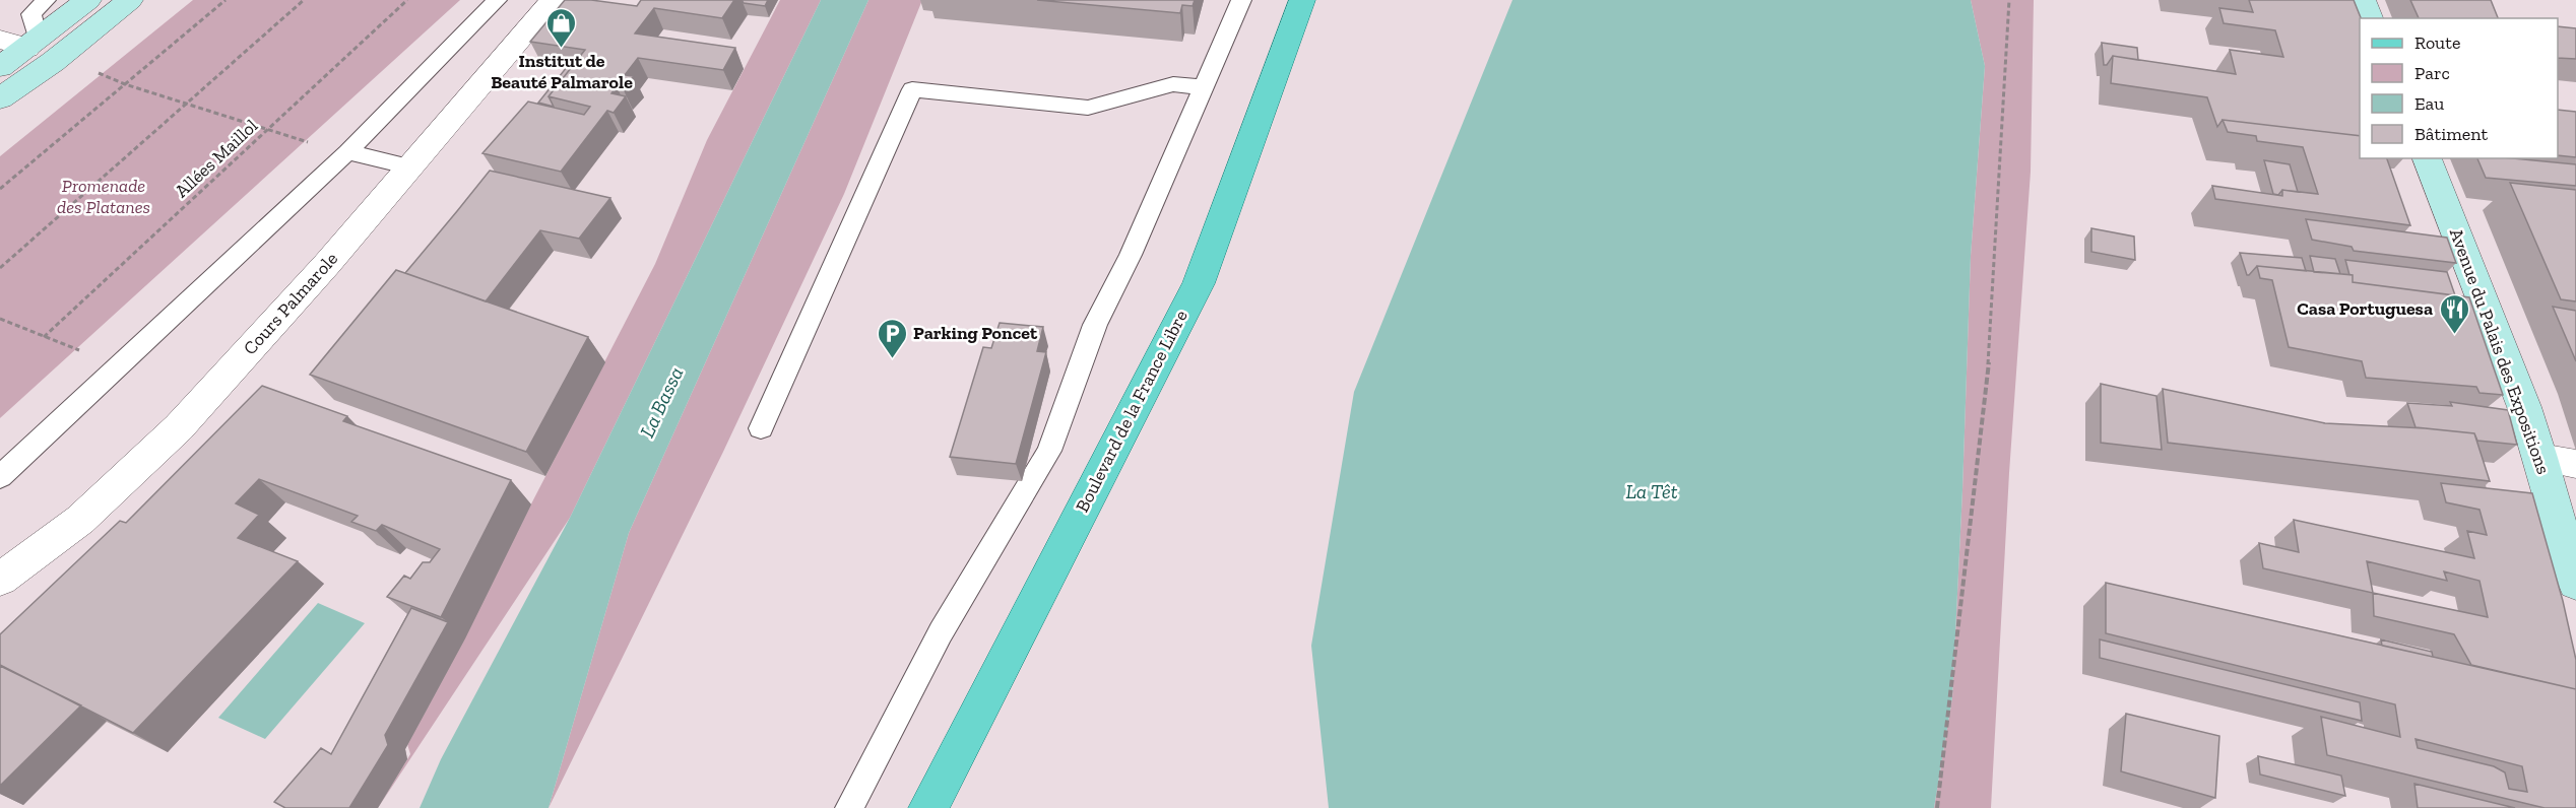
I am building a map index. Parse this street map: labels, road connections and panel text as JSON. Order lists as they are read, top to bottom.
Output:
{
  "streets": {
    "main road": ["Avenue du Palais des Expositions", "Boulevard de la France Libre"],
    "street": ["Cours Palmarole"],
    "path": ["Allées Maillol"]
  },
  "water": ["La Bassa", "La Têt"],
  "parks": ["Promenade des Platanes"],
  "places": {
    "shop": ["Institut de Beauté Palmarole"],
    "restaurant": ["Casa Portuguesa"],
    "parking": ["Parking Poncet"]
  },
  "legend": [
    "Route",
    "Parc",
    "Eau",
    "Bâtiment"
  ]
}
